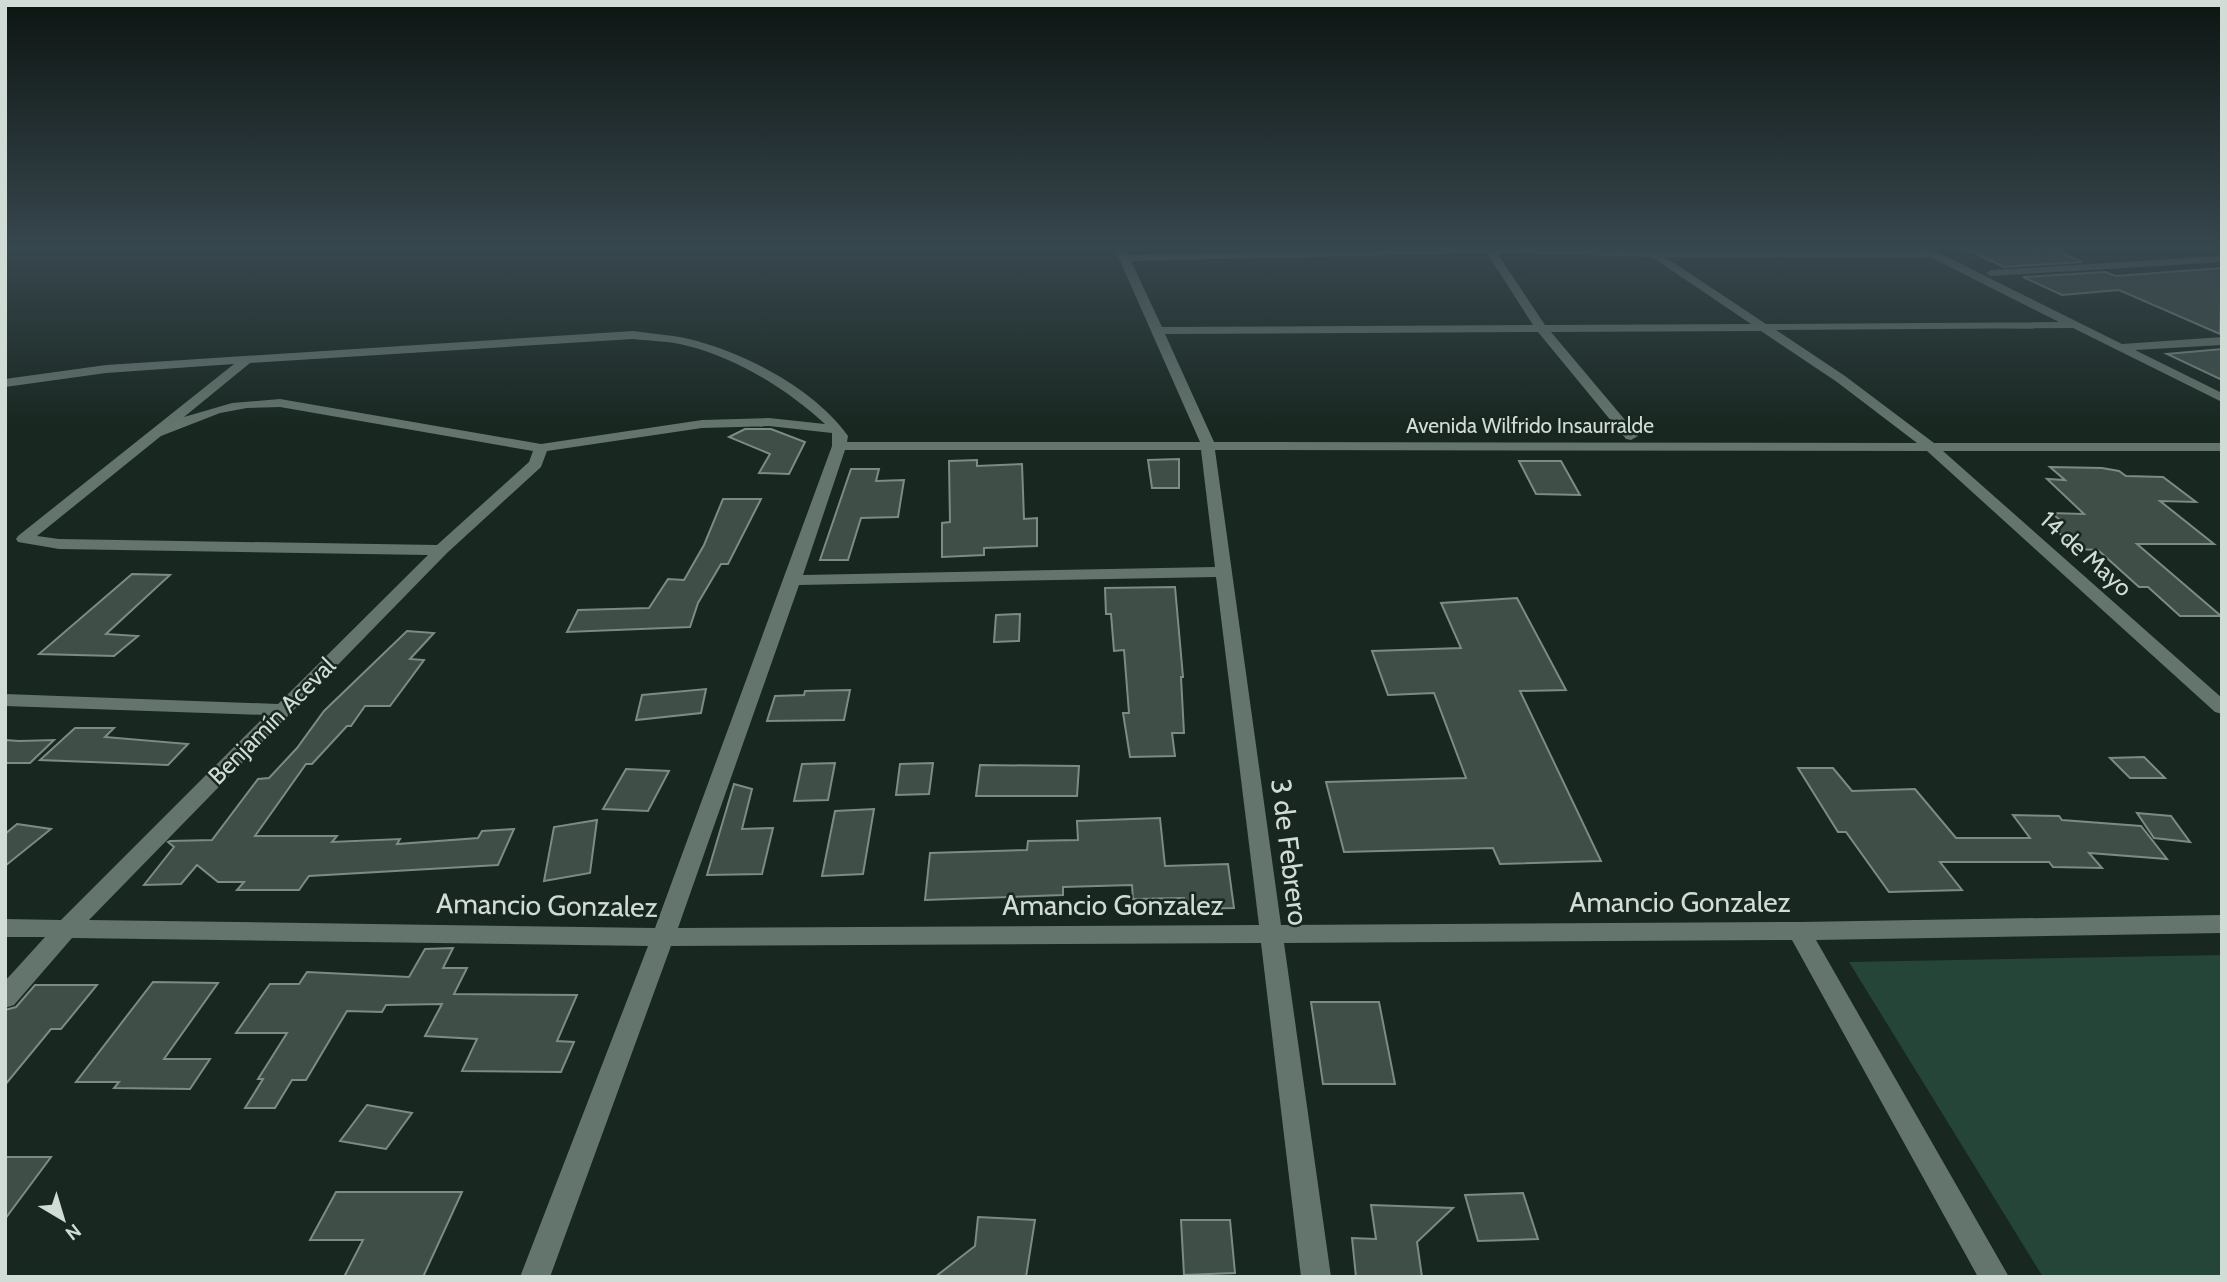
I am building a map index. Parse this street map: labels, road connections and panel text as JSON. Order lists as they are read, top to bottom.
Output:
{
  "streets": {
    "street": [
      "Avenida Wilfrido Insaurralde",
      "14 de Mayo",
      "Benjamín Aceval",
      "3 de Febrero",
      "Amancio Gonzalez"
    ]
  },
  "crossings": [
    ["Avenida Wilfrido Insaurralde", "14 de Mayo"],
    ["Avenida Wilfrido Insaurralde", "Benjamín Aceval"],
    ["Avenida Wilfrido Insaurralde", "3 de Febrero"],
    ["Benjamín Aceval", "Amancio Gonzalez"],
    ["3 de Febrero", "Amancio Gonzalez"]
  ],
  "north": "bottom right"
}
